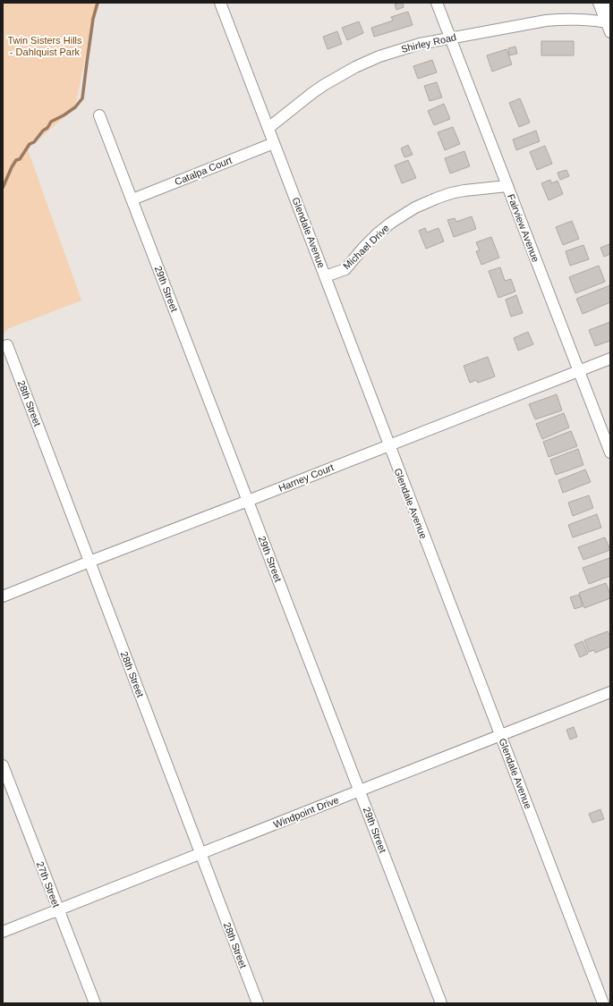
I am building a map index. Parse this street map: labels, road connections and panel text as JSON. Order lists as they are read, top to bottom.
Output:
{
  "streets": {
    "street": [
      "Shirley Road",
      "Catalpa Court",
      "Fairview Avenue",
      "Glendale Avenue",
      "Michael Drive",
      "29th Street",
      "28th Street",
      "Harney Court",
      "Windpoint Drive",
      "27th Street"
    ]
  },
  "crossings": [
    ["Shirley Road", "Fairview Avenue"],
    ["Shirley Road", "Glendale Avenue"],
    ["Catalpa Court", "Glendale Avenue"],
    ["Catalpa Court", "29th Street"],
    ["Fairview Avenue", "Michael Drive"],
    ["Fairview Avenue", "Harney Court"],
    ["Glendale Avenue", "Michael Drive"],
    ["Glendale Avenue", "Harney Court"],
    ["Glendale Avenue", "Windpoint Drive"],
    ["29th Street", "Harney Court"],
    ["29th Street", "Windpoint Drive"],
    ["28th Street", "Harney Court"],
    ["28th Street", "Windpoint Drive"],
    ["Windpoint Drive", "27th Street"]
  ],
  "parks": ["Twin Sisters Hills - Dahlquist Park"]
}
